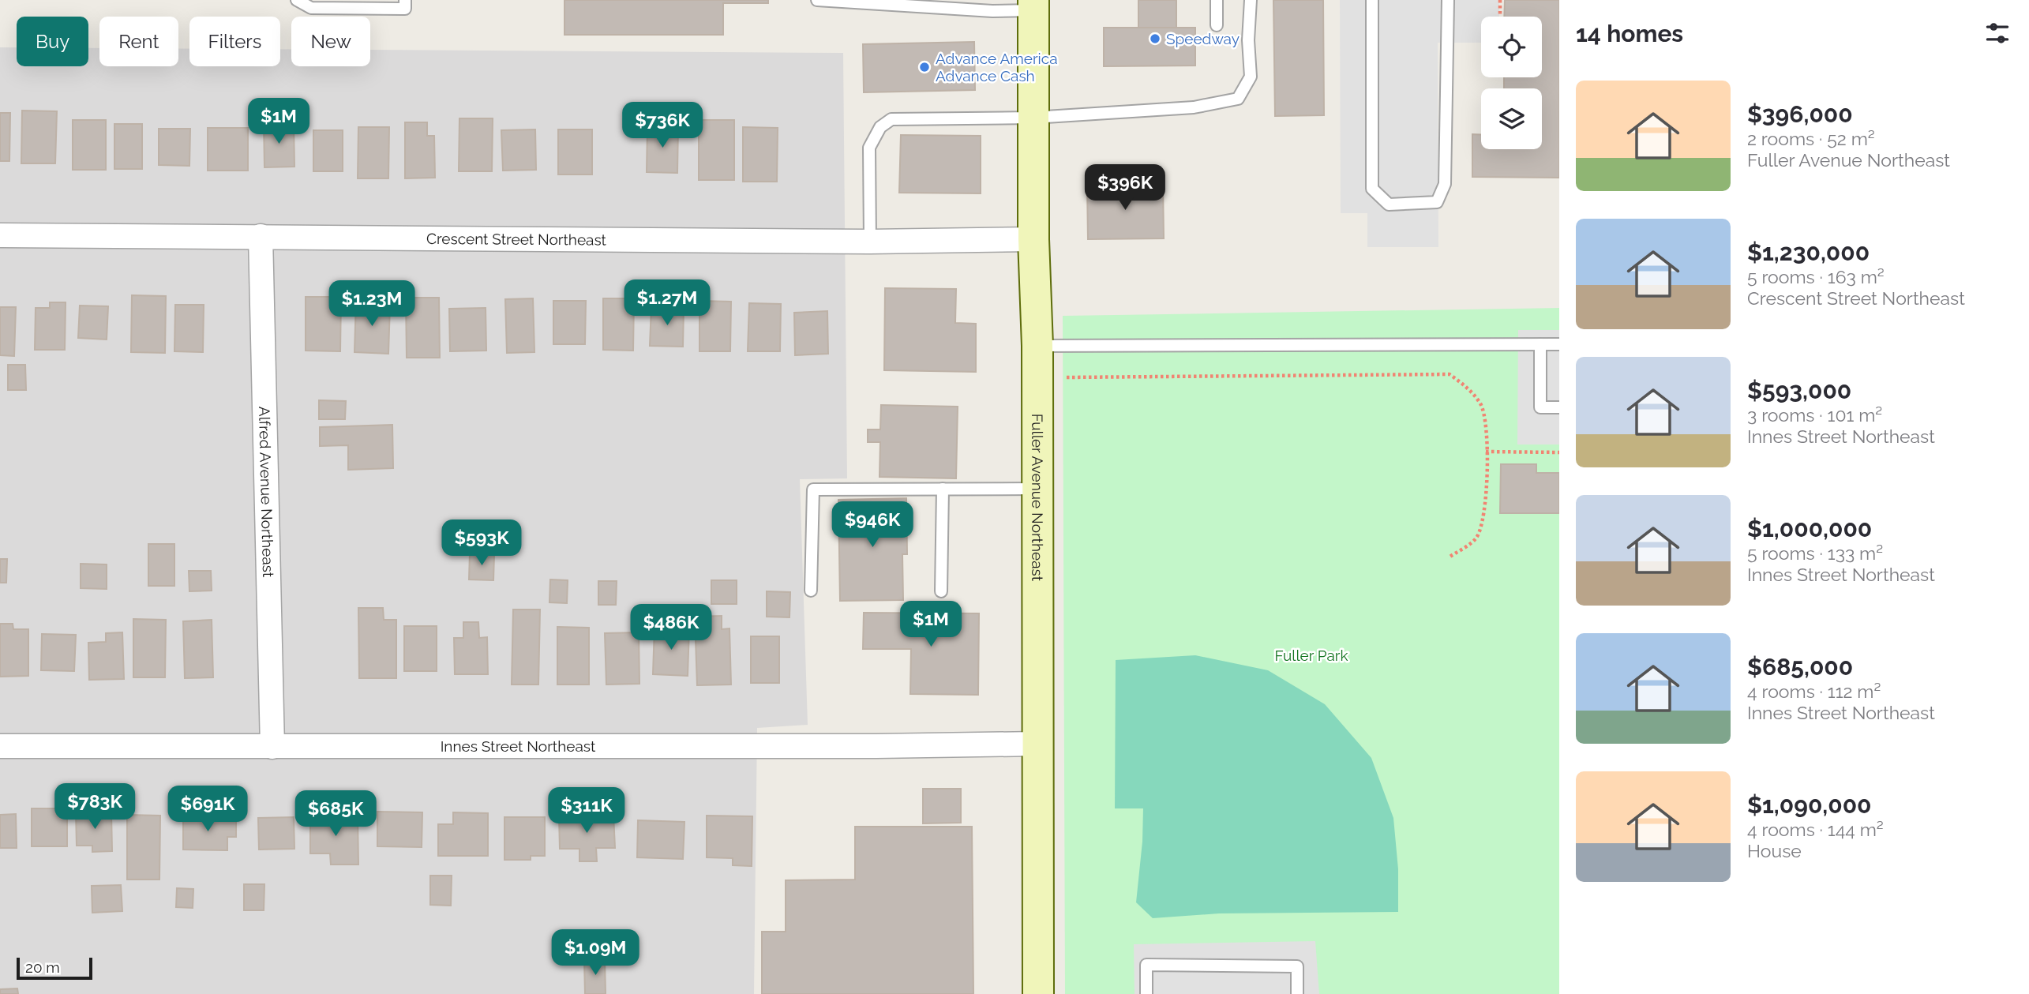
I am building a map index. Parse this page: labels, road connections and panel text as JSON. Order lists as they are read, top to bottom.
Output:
{
  "streets": {
    "main road": ["Fuller Avenue Northeast"],
    "street": ["Crescent Street Northeast", "Alfred Avenue Northeast", "Innes Street Northeast"]
  },
  "crossings": [
    ["Crescent Street Northeast", "Alfred Avenue Northeast"],
    ["Crescent Street Northeast", "Fuller Avenue Northeast"],
    ["Alfred Avenue Northeast", "Innes Street Northeast"],
    ["Fuller Avenue Northeast", "Innes Street Northeast"]
  ],
  "parks": ["Fuller Park"],
  "places": ["Speedway", "Advance America Advance Cash"],
  "scale_bar": "20 m",
  "page": {
    "heading": "14 homes",
    "chip": [
      "Buy",
      "Rent",
      "Filters",
      "New"
    ],
    "list": [
      {
        "name": "$396,000",
        "note": "2 rooms · 52 m² · Fuller Avenue Northeast"
      },
      {
        "name": "$1,230,000",
        "note": "5 rooms · 163 m² · Crescent Street Northeast"
      },
      {
        "name": "$593,000",
        "note": "3 rooms · 101 m² · Innes Street Northeast"
      },
      {
        "name": "$1,000,000",
        "note": "5 rooms · 133 m² · Innes Street Northeast"
      },
      {
        "name": "$685,000",
        "note": "4 rooms · 112 m² · Innes Street Northeast"
      },
      {
        "name": "$1,090,000",
        "note": "4 rooms · 144 m² · House"
      }
    ],
    "price": [
      "$1M",
      "$736K",
      "$396K",
      "$1.27M",
      "$1.23M",
      "$946K",
      "$593K",
      "$1M",
      "$486K",
      "$783K",
      "$691K",
      "$311K",
      "$685K",
      "$1.09M"
    ],
    "scale": "20 m"
  }
}
